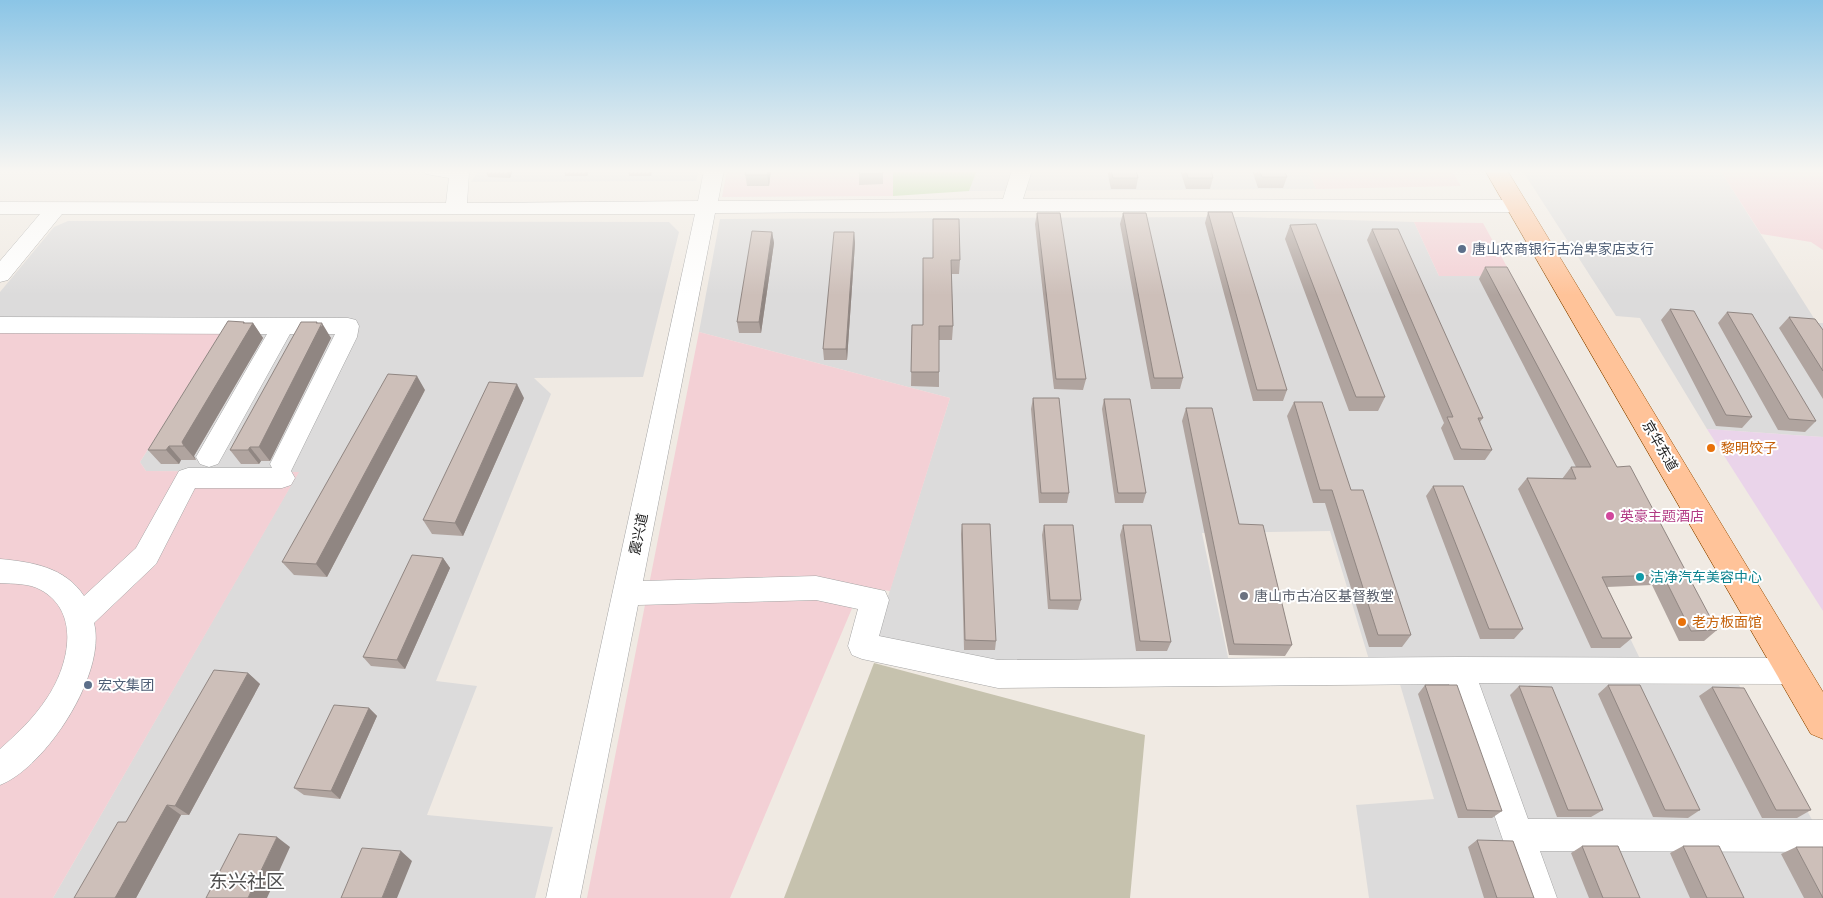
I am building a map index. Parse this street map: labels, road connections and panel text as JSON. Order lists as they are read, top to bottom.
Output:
{
  "streets": {
    "main road": ["京华东道"],
    "street": ["震兴道"]
  },
  "districts": ["东兴社区"],
  "places": [
    "唐山农商银行古冶卑家店支行",
    "黎明饺子",
    "英豪主题酒店",
    "洁净汽车美容中心",
    "唐山市古冶区基督教堂",
    "老方板面馆",
    "宏文集团"
  ]
}
